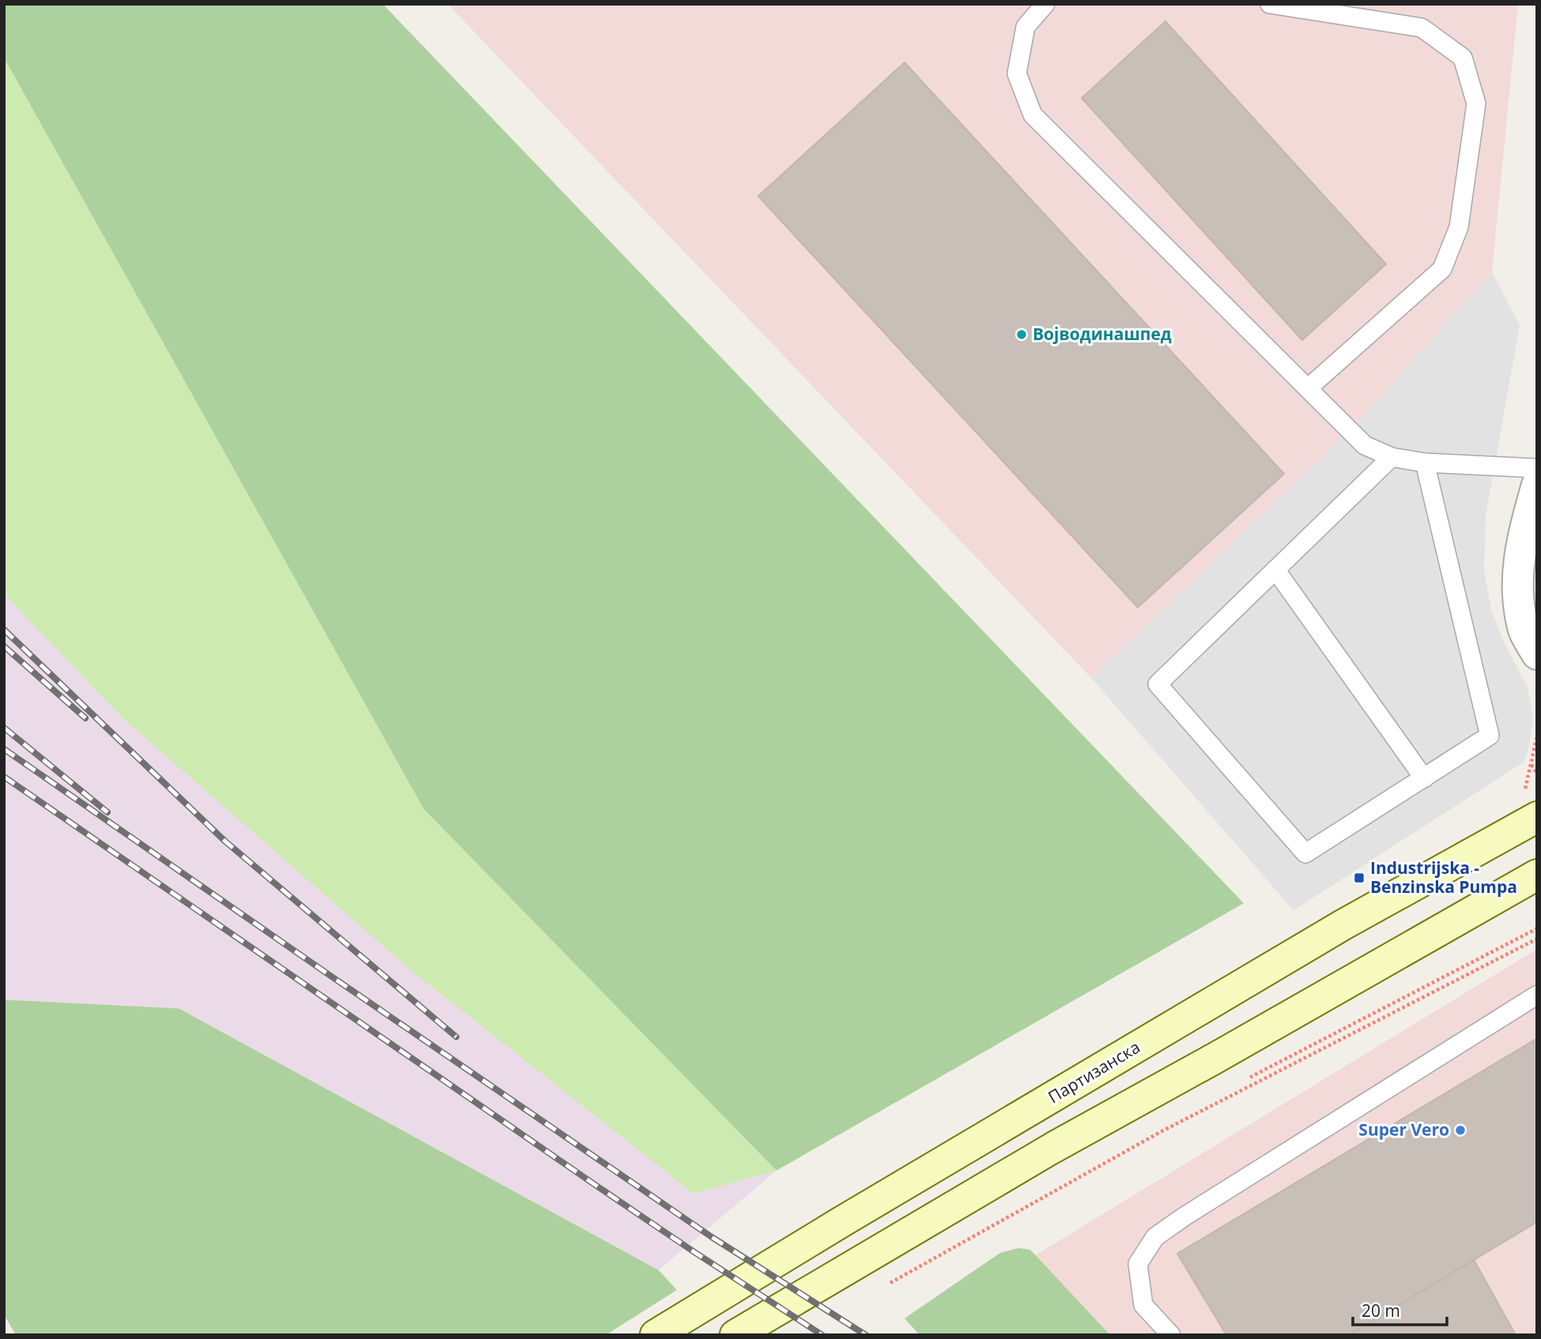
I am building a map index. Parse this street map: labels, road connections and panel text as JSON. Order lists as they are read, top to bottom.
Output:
{
  "streets": {
    "main road": ["Партизанска"]
  },
  "places": {
    "other": ["Војводинашпед", "Super Vero"],
    "transit": ["Industrijska - Benzinska Pumpa"]
  },
  "scale_bar": "20 m"
}
